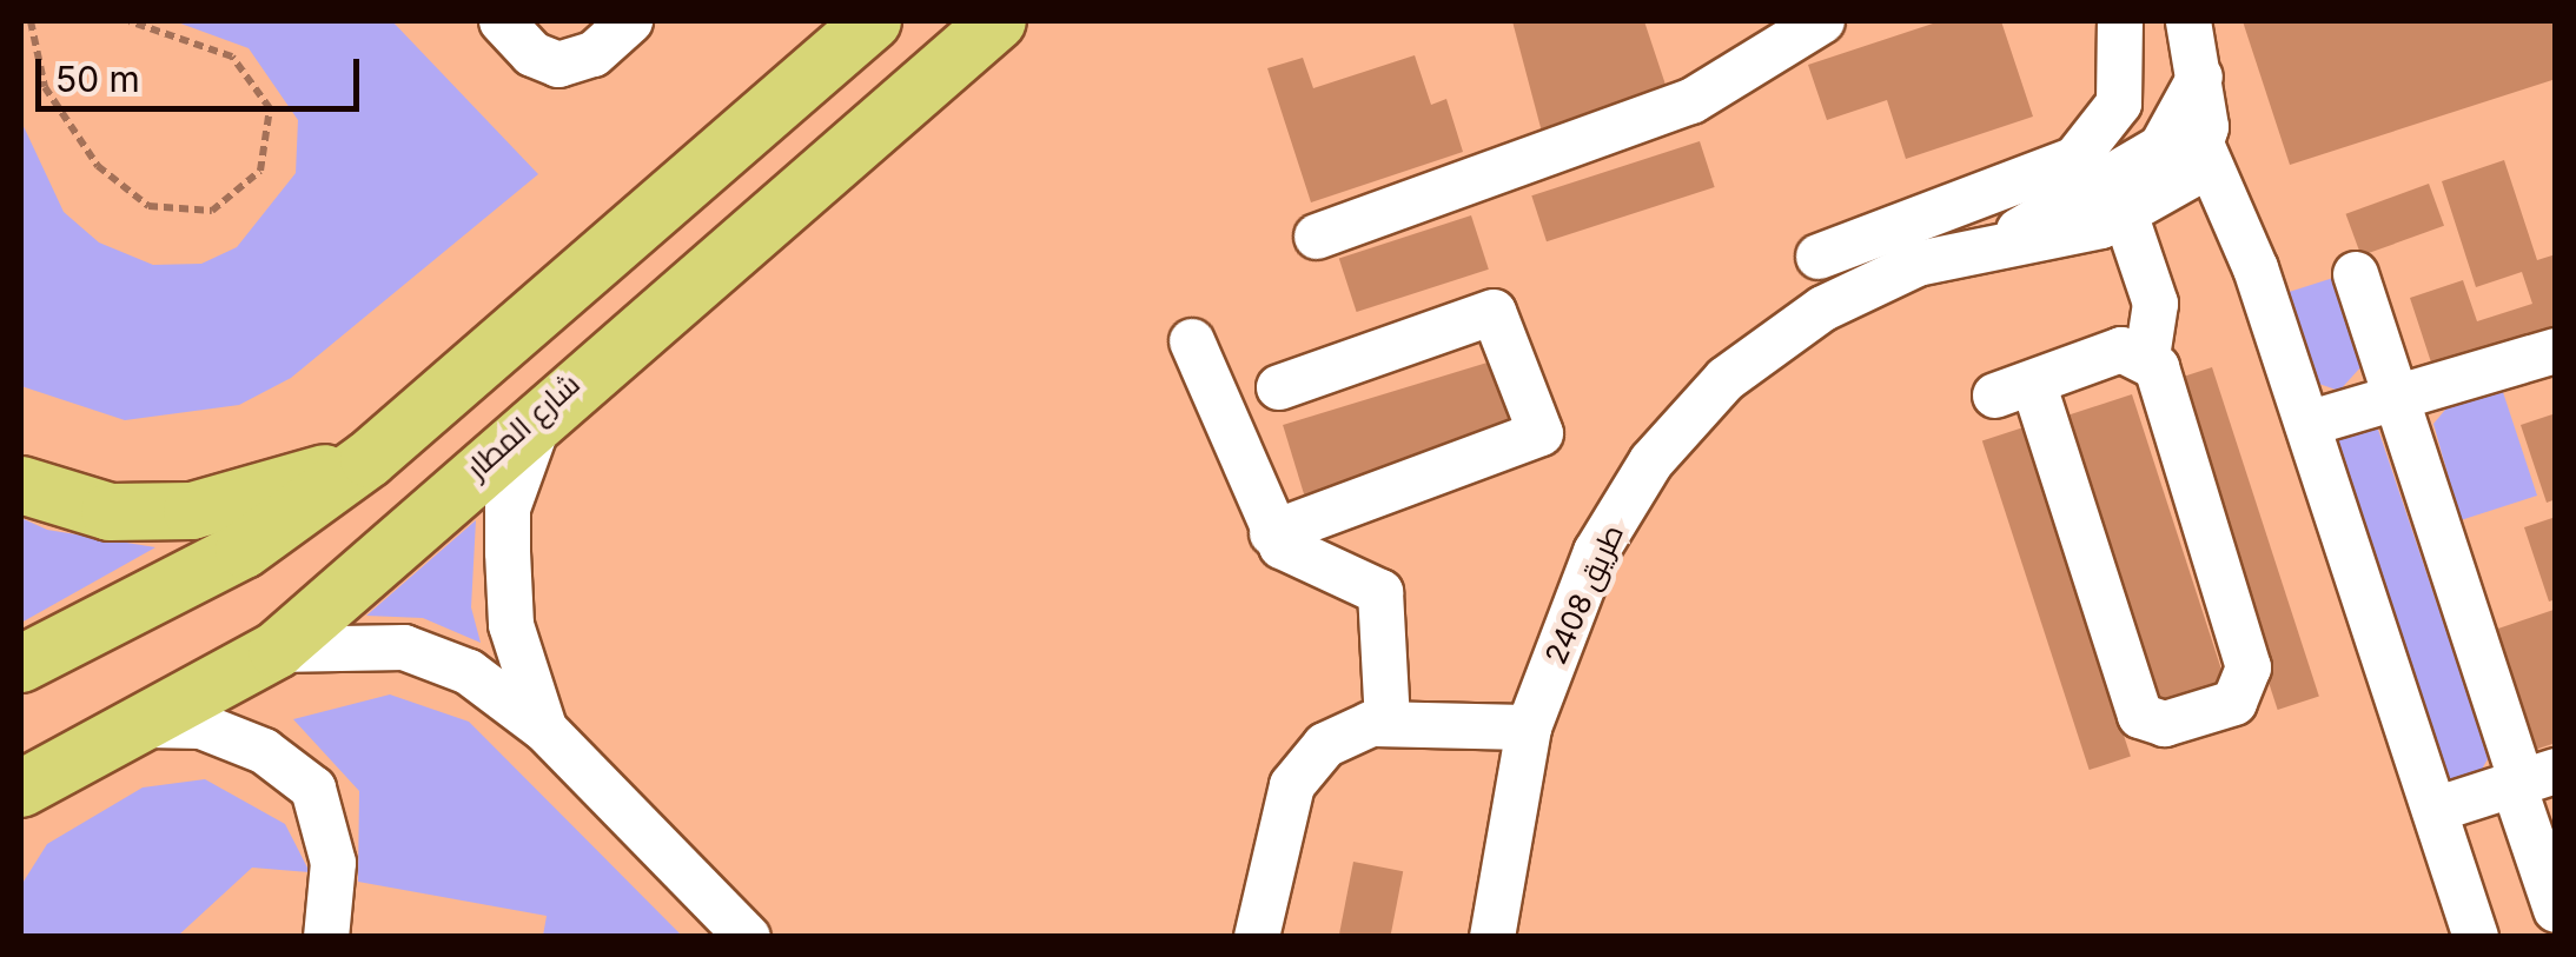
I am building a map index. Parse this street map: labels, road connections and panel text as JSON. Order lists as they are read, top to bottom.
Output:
{
  "streets": {
    "main road": ["شارع المطار"],
    "street": ["طريق 2408"]
  },
  "scale_bar": "50 m"
}
